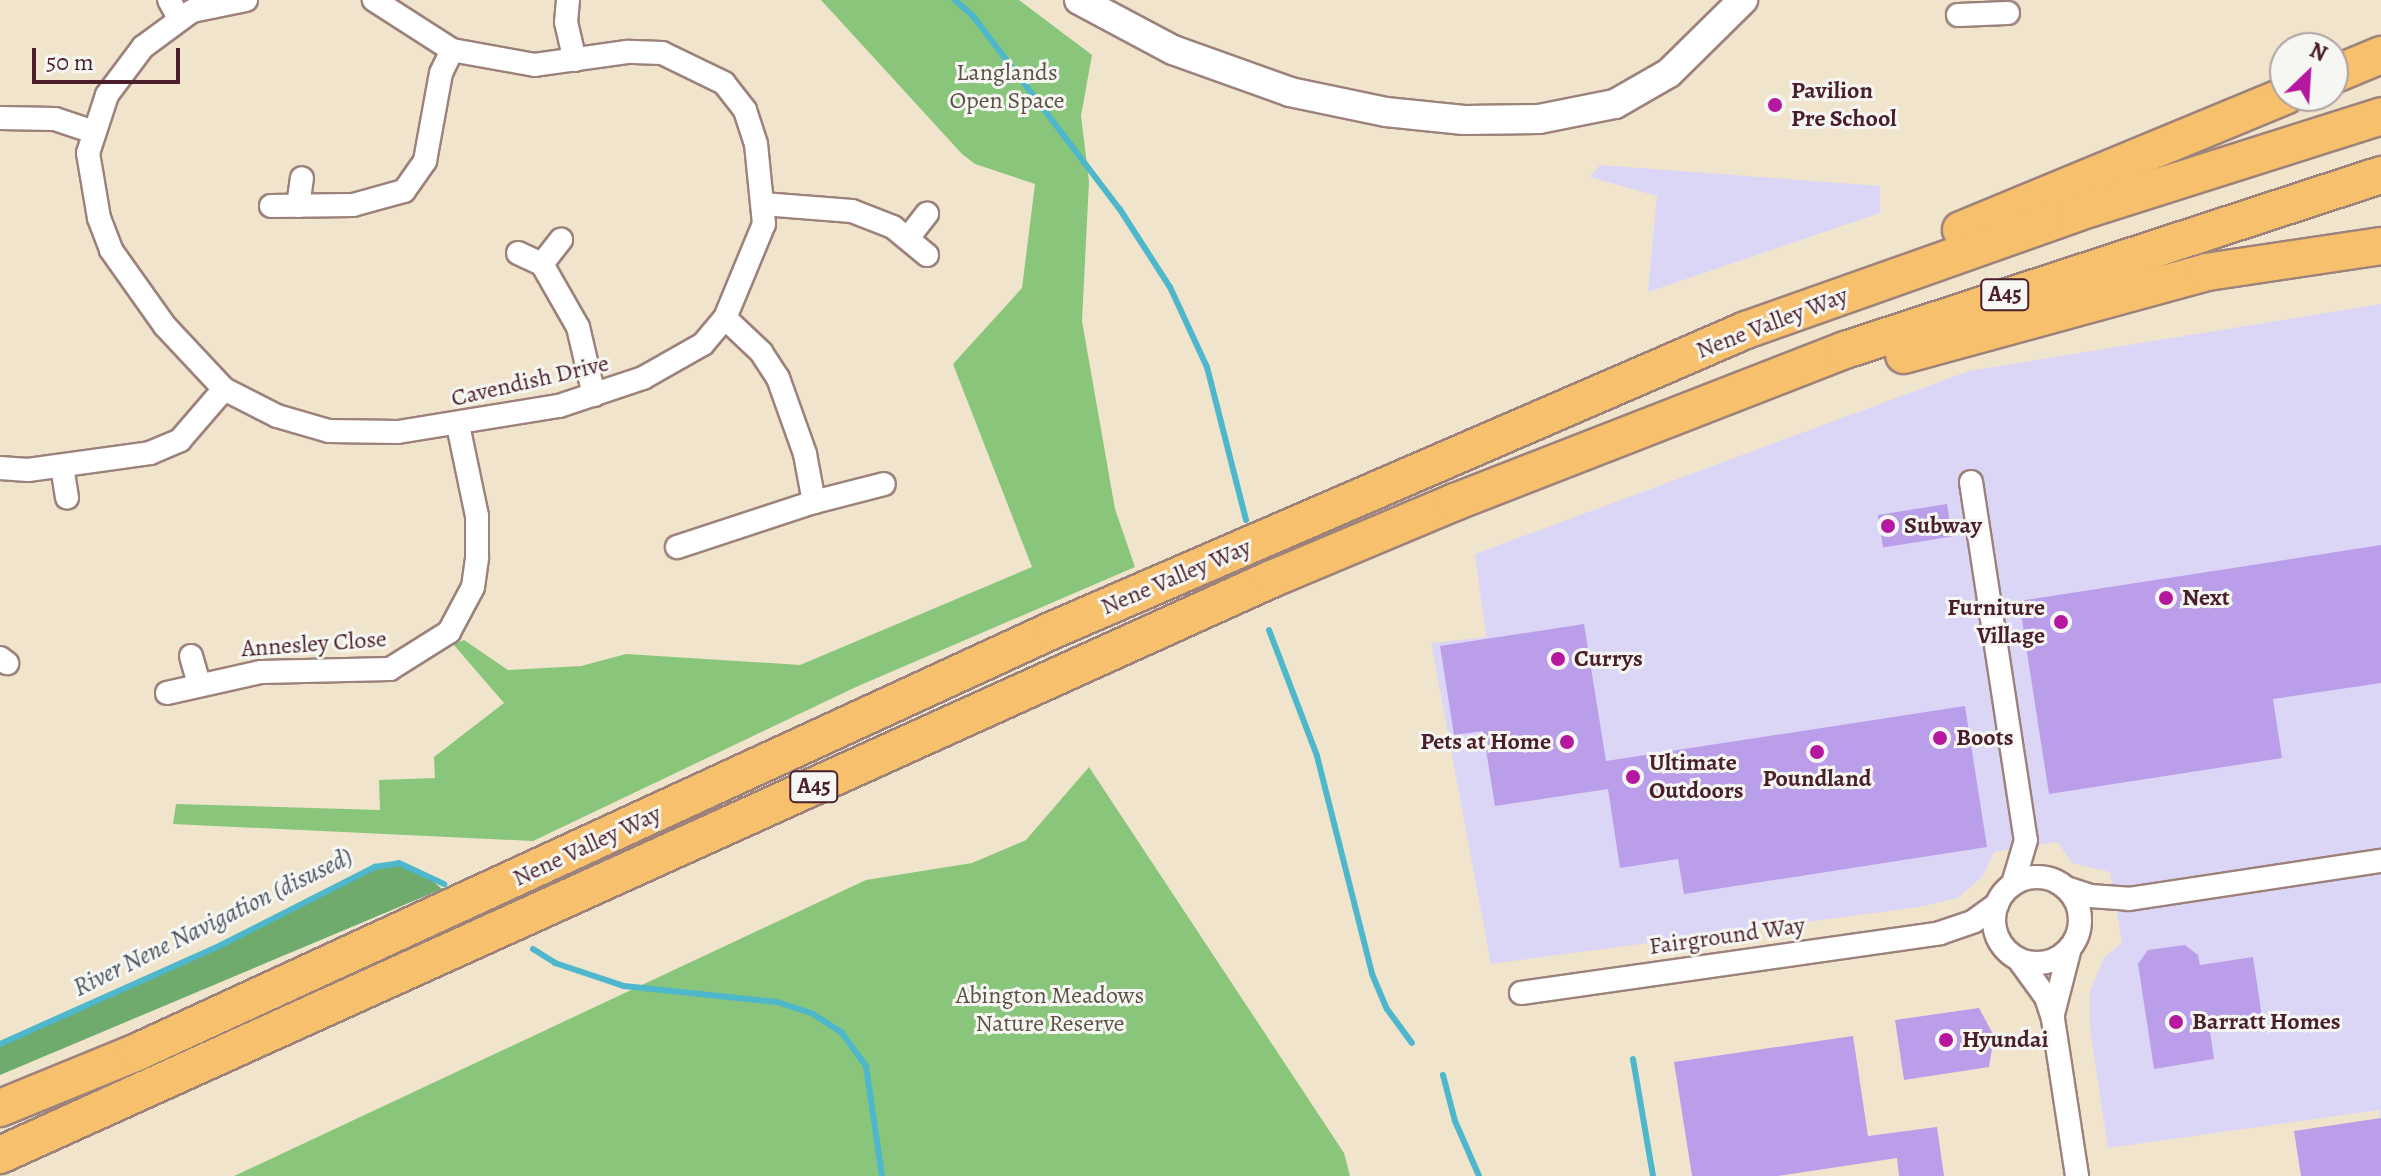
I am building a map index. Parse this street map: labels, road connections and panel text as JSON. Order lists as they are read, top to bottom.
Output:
{
  "streets": {
    "highway": ["A45", "Nene Valley Way"],
    "street": ["Cavendish Drive", "Annesley Close", "Fairground Way"]
  },
  "crossings": [
    ["Cavendish Drive", "Annesley Close"]
  ],
  "water": ["River Nene Navigation (disused)"],
  "parks": ["Langlands Open Space", "Abington Meadows Nature Reserve"],
  "places": [
    "Pavilion Pre School",
    "Subway",
    "Next",
    "Furniture Village",
    "Currys",
    "Boots",
    "Pets at Home",
    "Poundland",
    "Ultimate Outdoors",
    "Barratt Homes",
    "Hyundai"
  ],
  "scale_bar": "50 m",
  "north": "top right"
}
